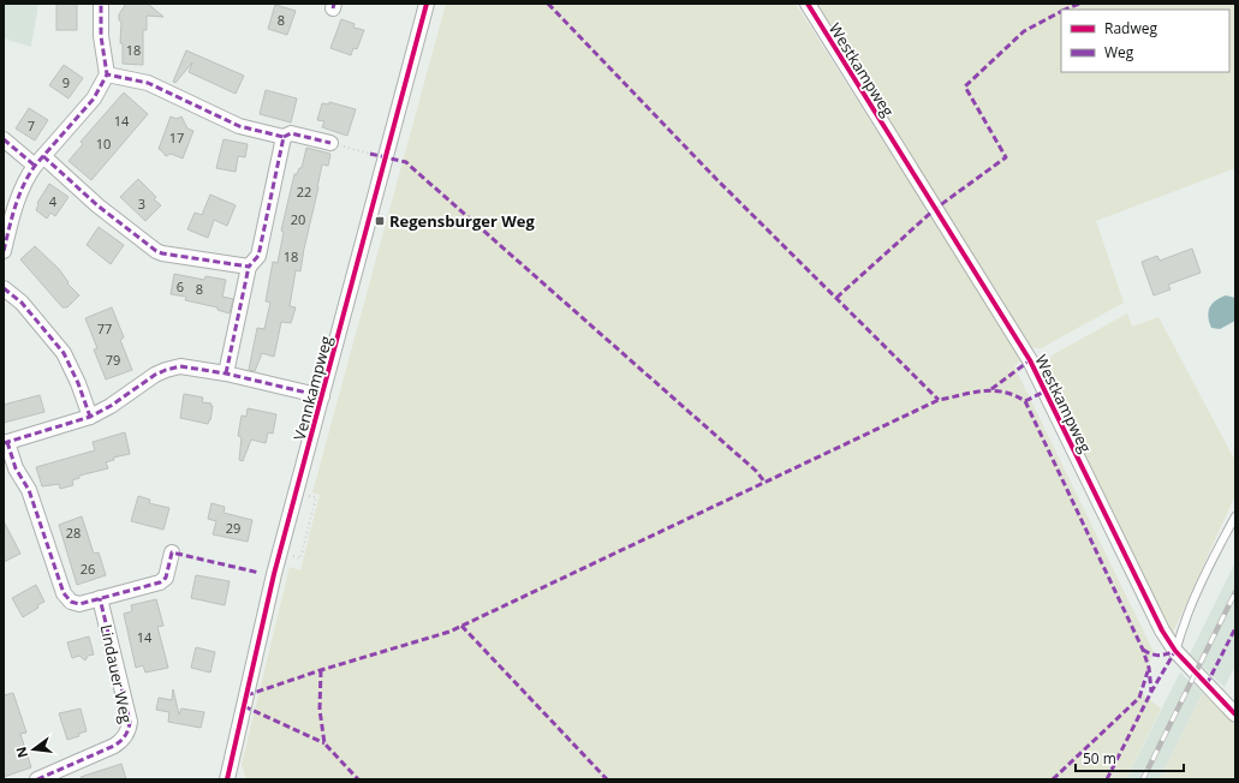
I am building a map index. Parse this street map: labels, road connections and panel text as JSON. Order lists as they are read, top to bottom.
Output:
{
  "streets": {
    "street": ["Westkampweg", "Vennkampweg", "Lindauer Weg"]
  },
  "places": {
    "transit": ["Regensburger Weg"]
  },
  "house_numbers": [
    "8",
    "18",
    "9",
    "14",
    "7",
    "17",
    "10",
    "22",
    "4",
    "3",
    "20",
    "18",
    "6",
    "8",
    "77",
    "79",
    "29",
    "28",
    "26",
    "14"
  ],
  "legend": ["Radweg", "Weg"],
  "scale_bar": "50 m",
  "north": "left"
}
